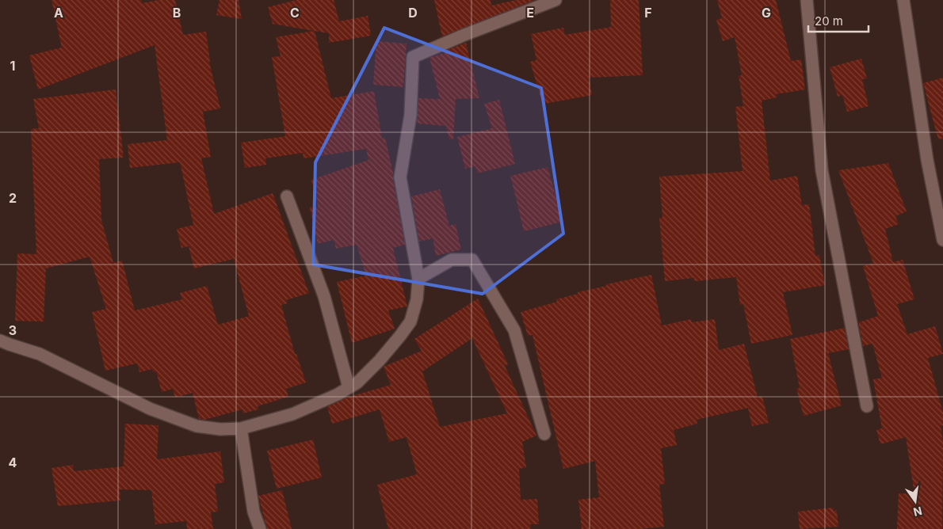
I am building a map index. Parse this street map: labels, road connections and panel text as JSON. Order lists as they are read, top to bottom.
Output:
{
  "scale_bar": "20 m",
  "north": "bottom",
  "grid": {
    "columns": [
      "A",
      "B",
      "C",
      "D",
      "E",
      "F",
      "G"
    ],
    "rows": [
      "1",
      "2",
      "3",
      "4"
    ]
  }
}
